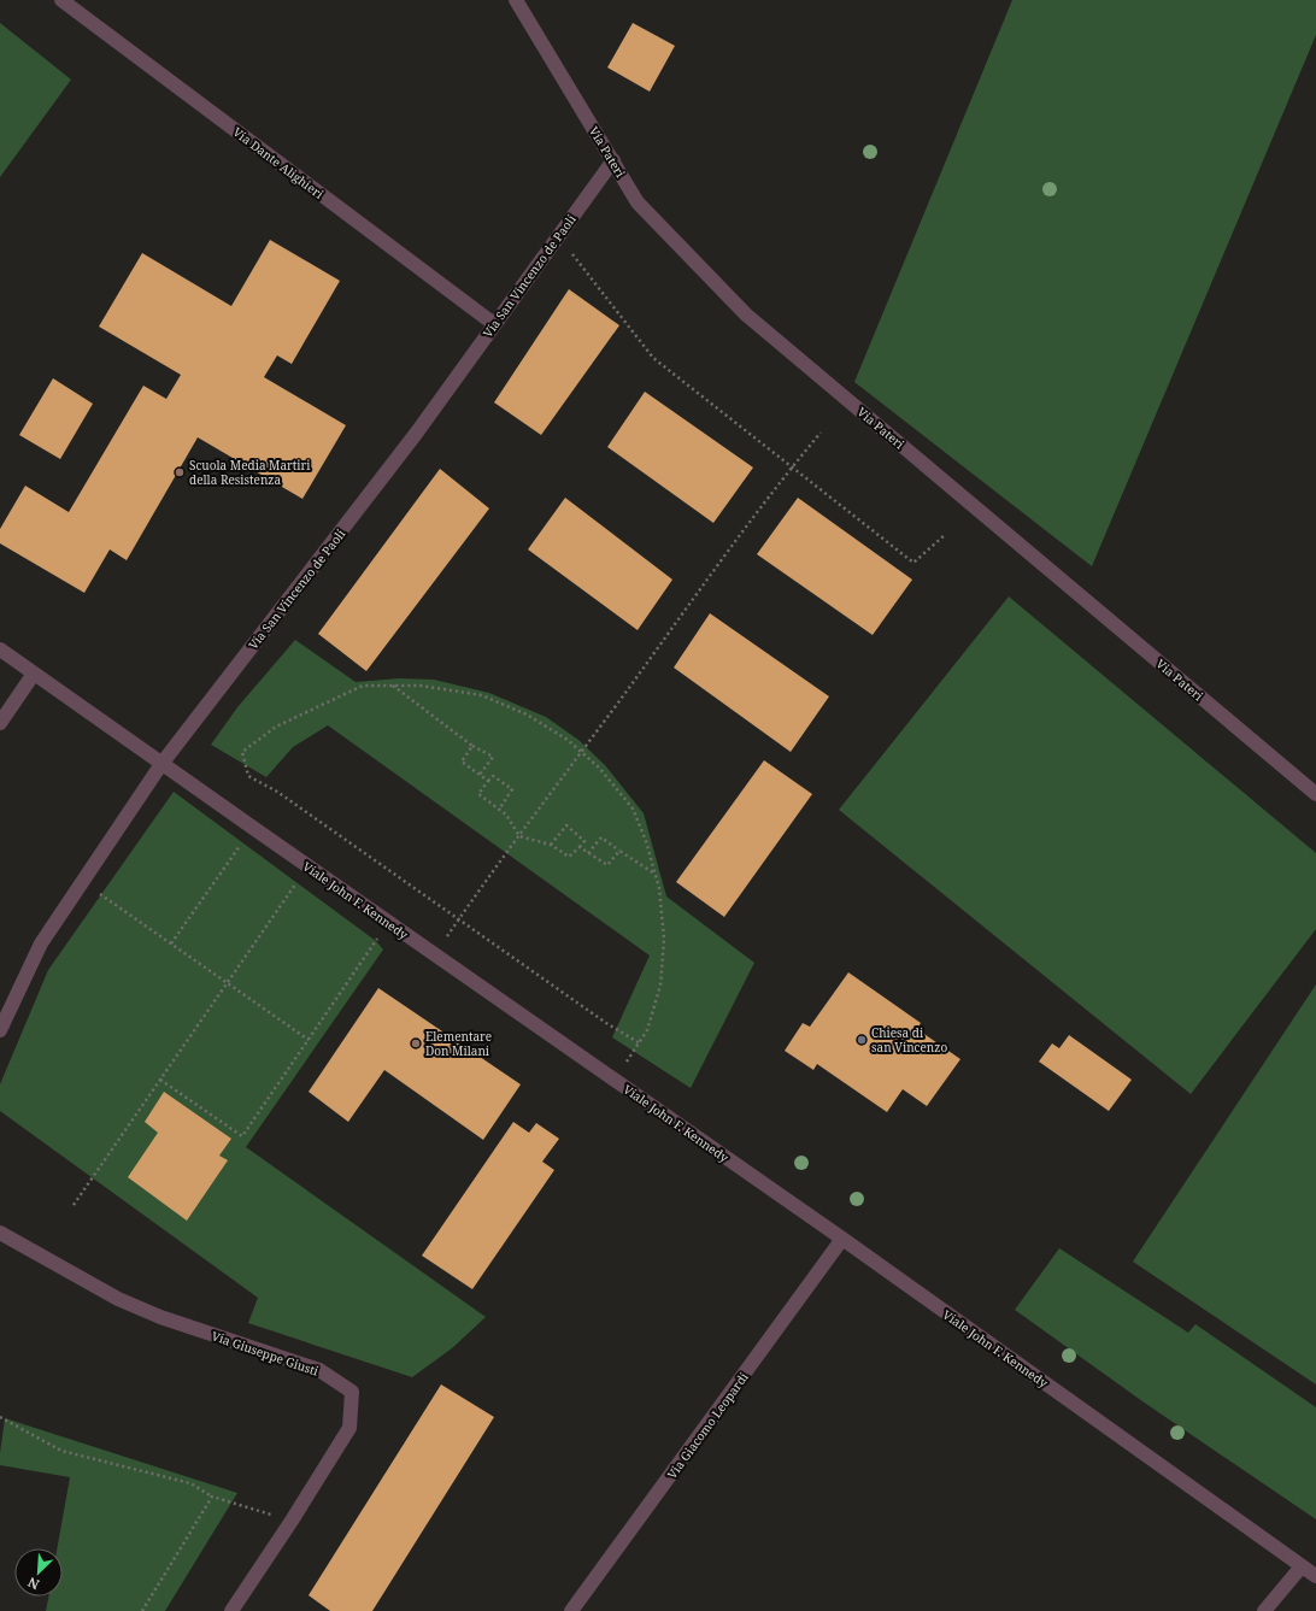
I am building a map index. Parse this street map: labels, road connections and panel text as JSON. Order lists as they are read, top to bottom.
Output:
{
  "streets": {
    "street": [
      "Via Pateri",
      "Via Dante Alighieri",
      "Via San Vincenzo de Paoli",
      "Viale John F. Kennedy",
      "Via Giuseppe Giusti",
      "Via Giacomo Leopardi"
    ]
  },
  "crossings": [
    ["Via Pateri", "Via San Vincenzo de Paoli"],
    ["Via Dante Alighieri", "Via San Vincenzo de Paoli"],
    ["Via San Vincenzo de Paoli", "Viale John F. Kennedy"],
    ["Viale John F. Kennedy", "Via Giacomo Leopardi"]
  ],
  "places": ["Scuola Media Martiri della Resistenza", "Chiesa di san Vincenzo", "Elementare Don Milani"],
  "north": "bottom left"
}
